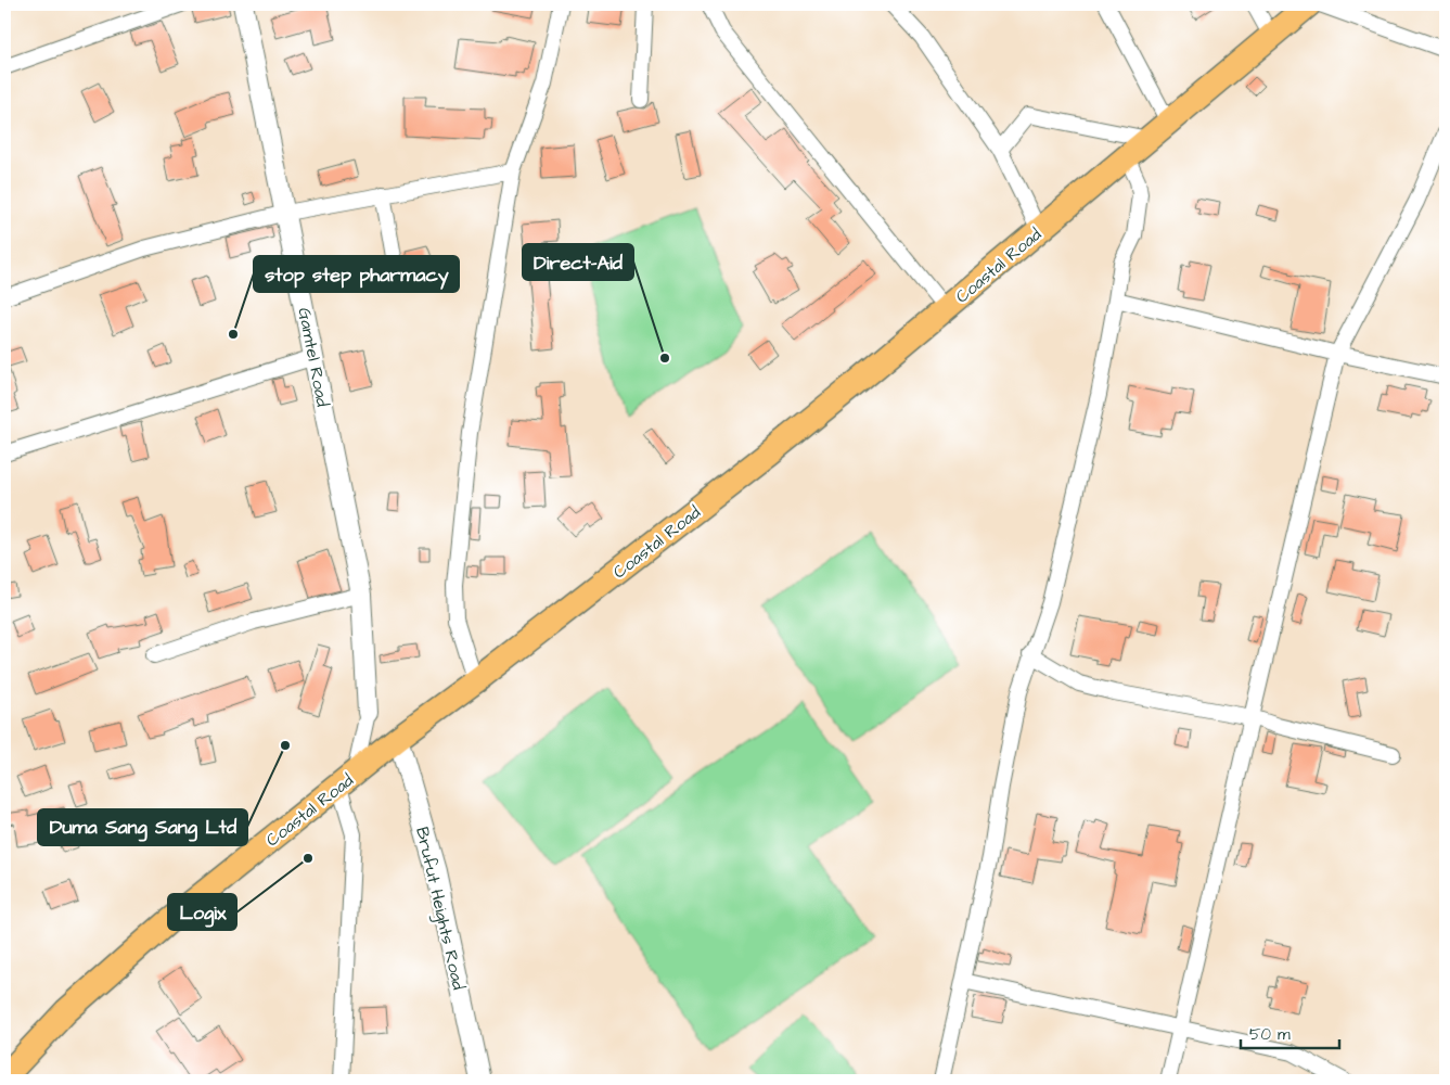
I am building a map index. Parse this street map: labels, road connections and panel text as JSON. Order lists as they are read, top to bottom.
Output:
{
  "streets": {
    "main road": ["Coastal Road"],
    "street": ["Gamtel Road", "Brufut Heights Road"]
  },
  "crossings": [
    ["Coastal Road", "Brufut Heights Road"]
  ],
  "places": [
    "stop step pharmacy",
    "Direct-Aid",
    "Duma Sang Sang Ltd",
    "Logix"
  ],
  "scale_bar": "50 m"
}
